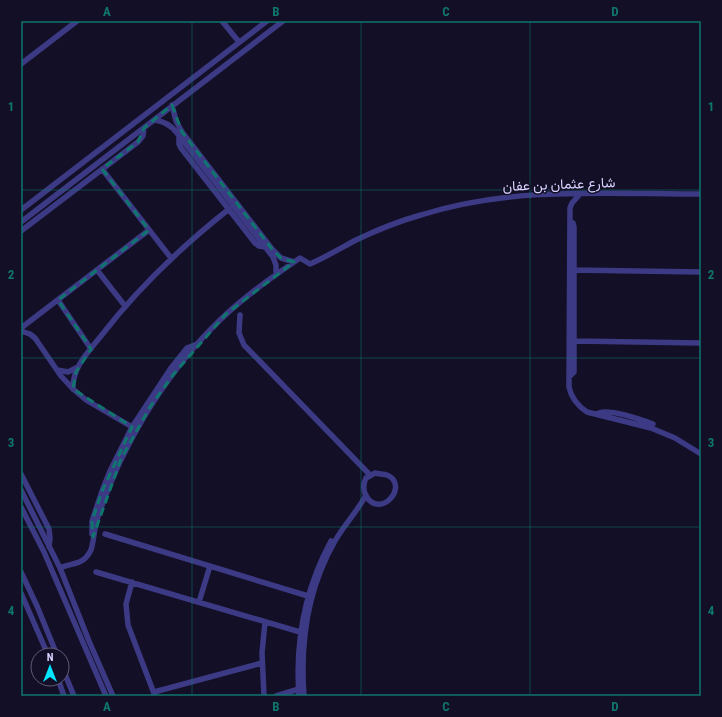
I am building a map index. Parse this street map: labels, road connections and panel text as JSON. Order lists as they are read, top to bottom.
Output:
{
  "streets": {
    "street": ["شارع عثمان بن عفان"]
  },
  "north": "top",
  "grid": {
    "columns": [
      "A",
      "B",
      "C",
      "D"
    ],
    "rows": [
      "1",
      "2",
      "3",
      "4"
    ]
  }
}
